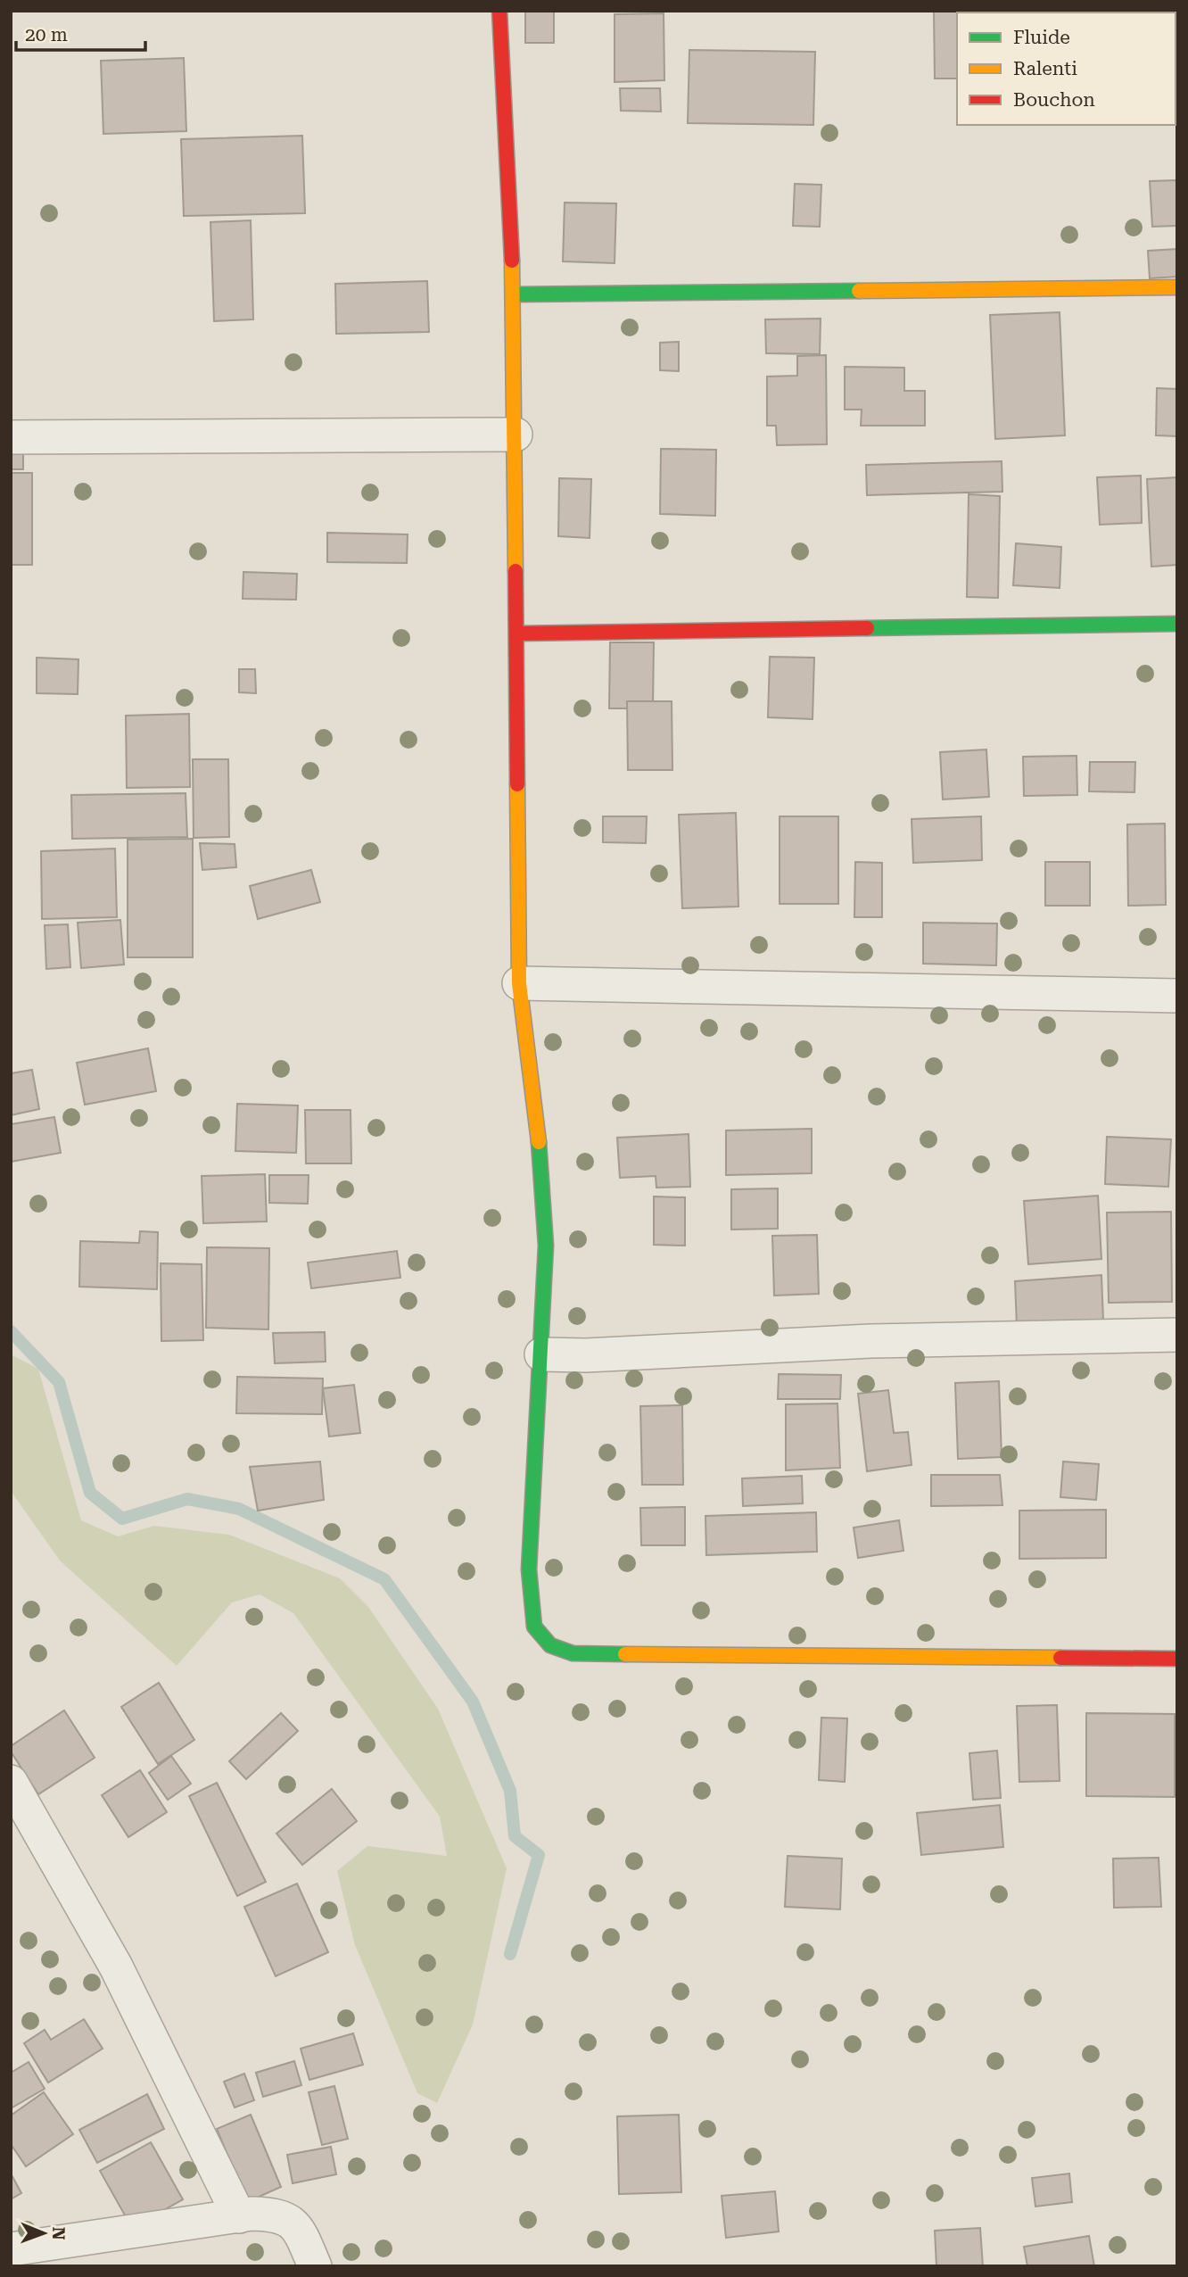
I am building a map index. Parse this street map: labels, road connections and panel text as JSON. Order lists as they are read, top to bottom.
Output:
{
  "legend": ["Fluide", "Ralenti", "Bouchon"],
  "scale_bar": "20 m",
  "north": "right"
}
